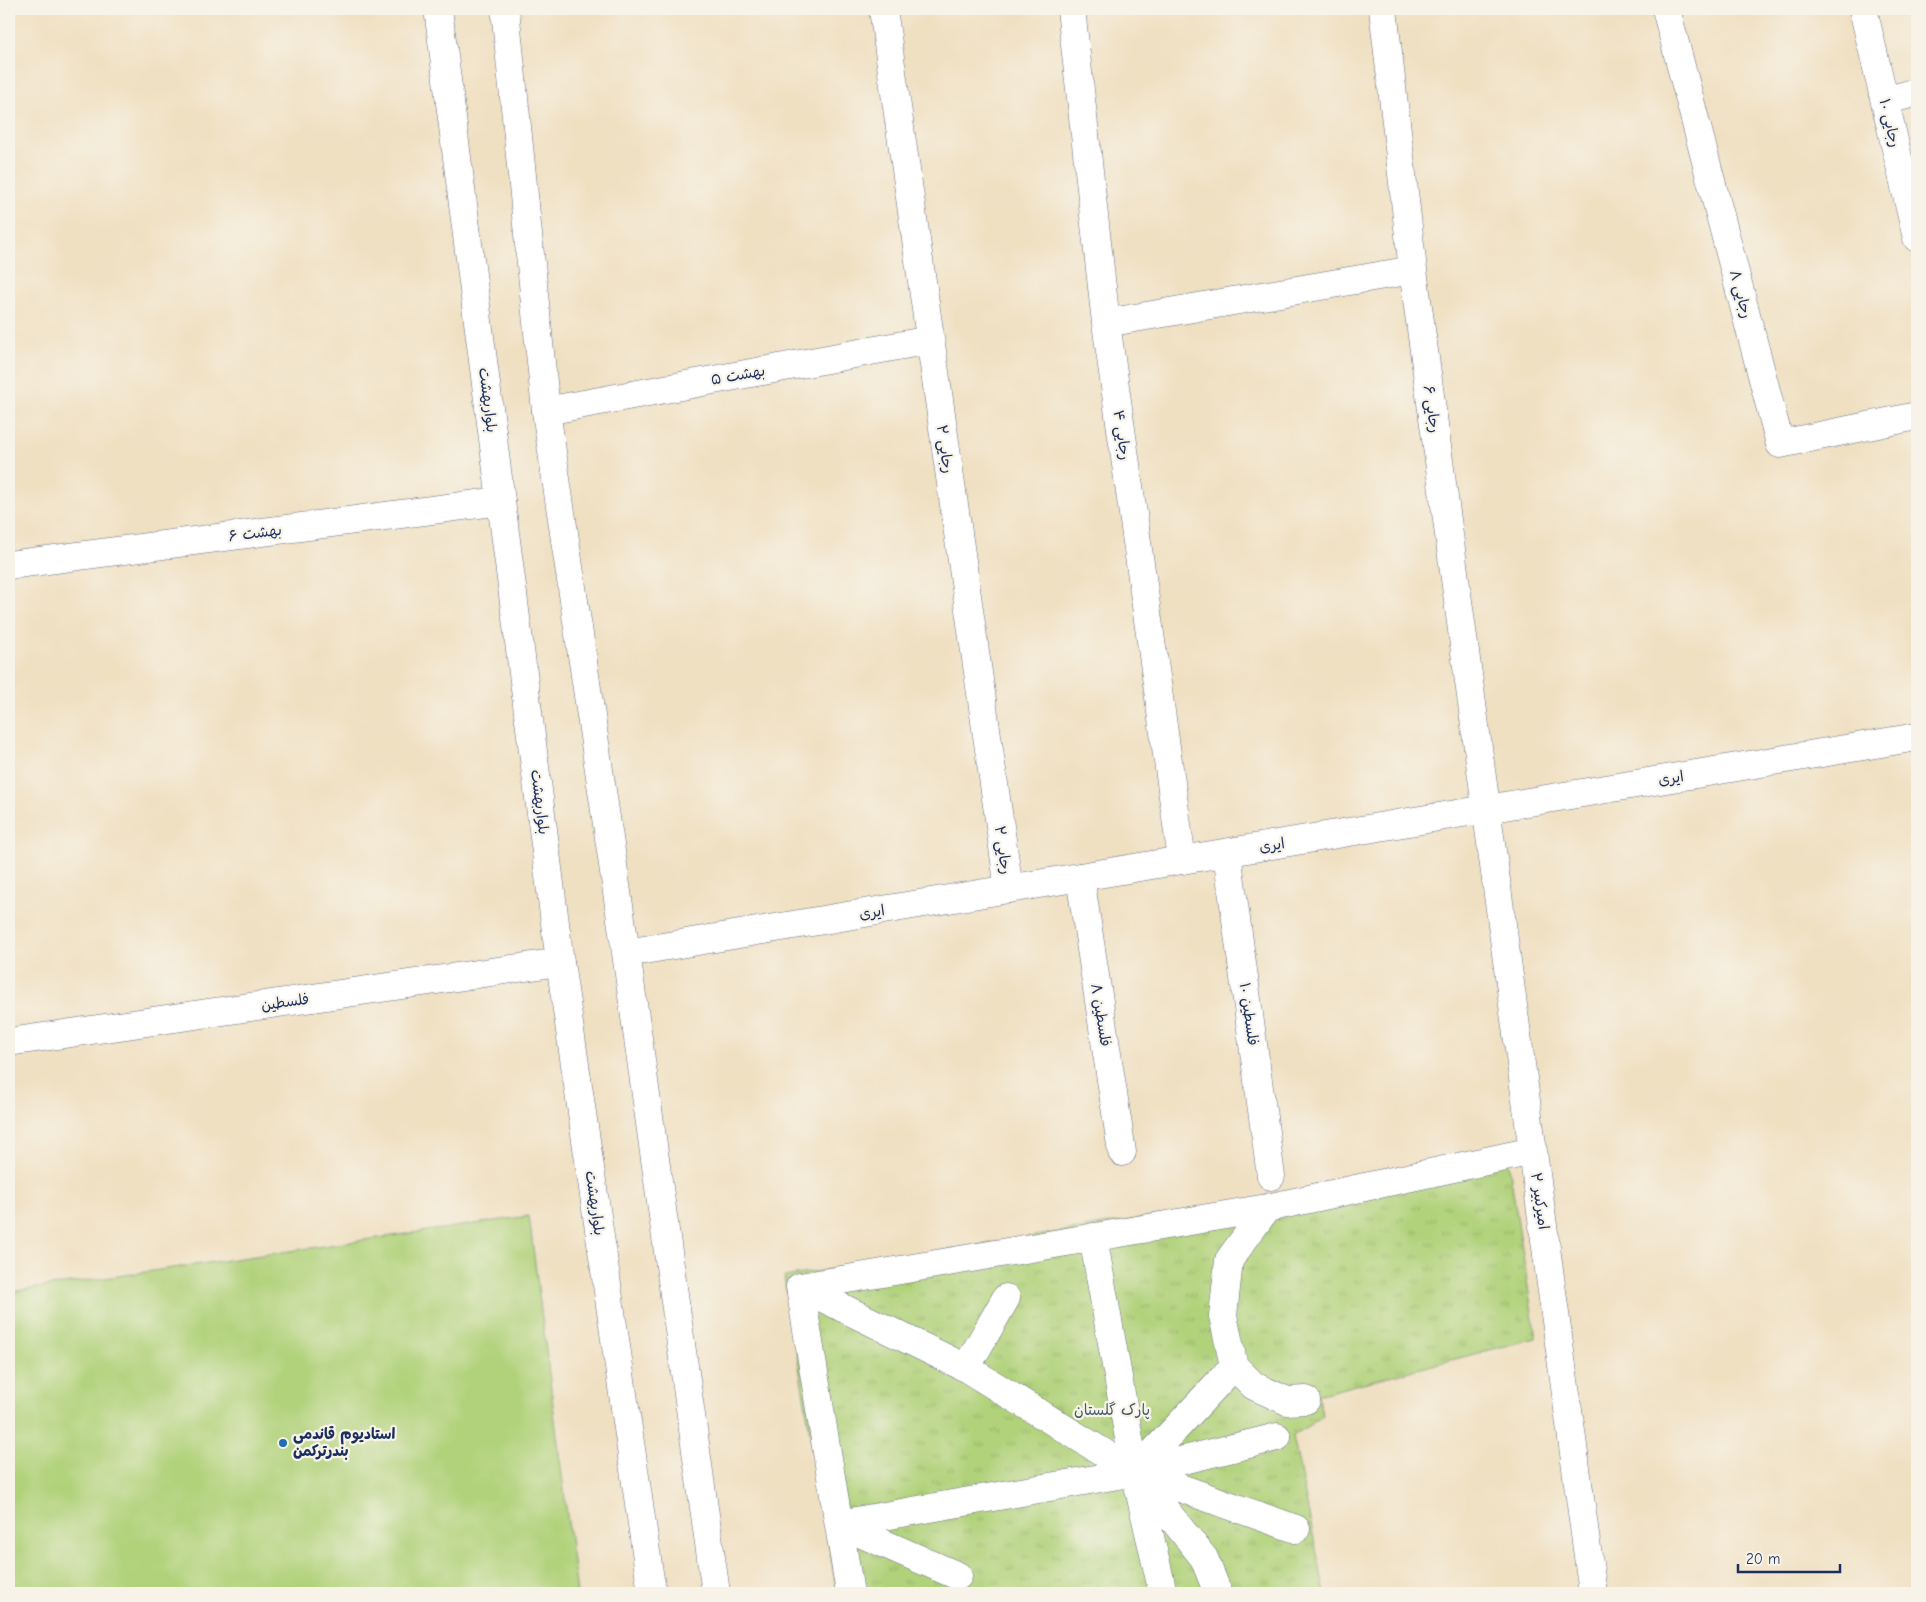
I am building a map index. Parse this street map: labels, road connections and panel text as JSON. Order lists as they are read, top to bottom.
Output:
{
  "streets": {
    "street": [
      "رجایی ۱۰",
      "رجایی ۸",
      "بهشت ۵",
      "بلواربهشت",
      "رجایی ۶",
      "رجایی ۴",
      "رجایی ۲",
      "بهشت ۶",
      "ایری",
      "فلسطین",
      "فلسطین ۱۰",
      "فلسطین ۸",
      "امیرکبیر ۲"
    ]
  },
  "crossings": [
    ["بهشت ۵", "رجایی ۲"],
    ["بلواربهشت", "بهشت ۶"],
    ["بلواربهشت", "فلسطین"],
    ["رجایی ۶", "ایری"],
    ["رجایی ۶", "امیرکبیر ۲"],
    ["رجایی ۴", "ایری"],
    ["رجایی ۲", "ایری"],
    ["ایری", "فلسطین ۱۰"],
    ["ایری", "فلسطین ۸"],
    ["ایری", "امیرکبیر ۲"]
  ],
  "parks": ["پارک گلستان"],
  "places": ["استادیوم قاندمی بندرترکمن"],
  "scale_bar": "20 m"
}
